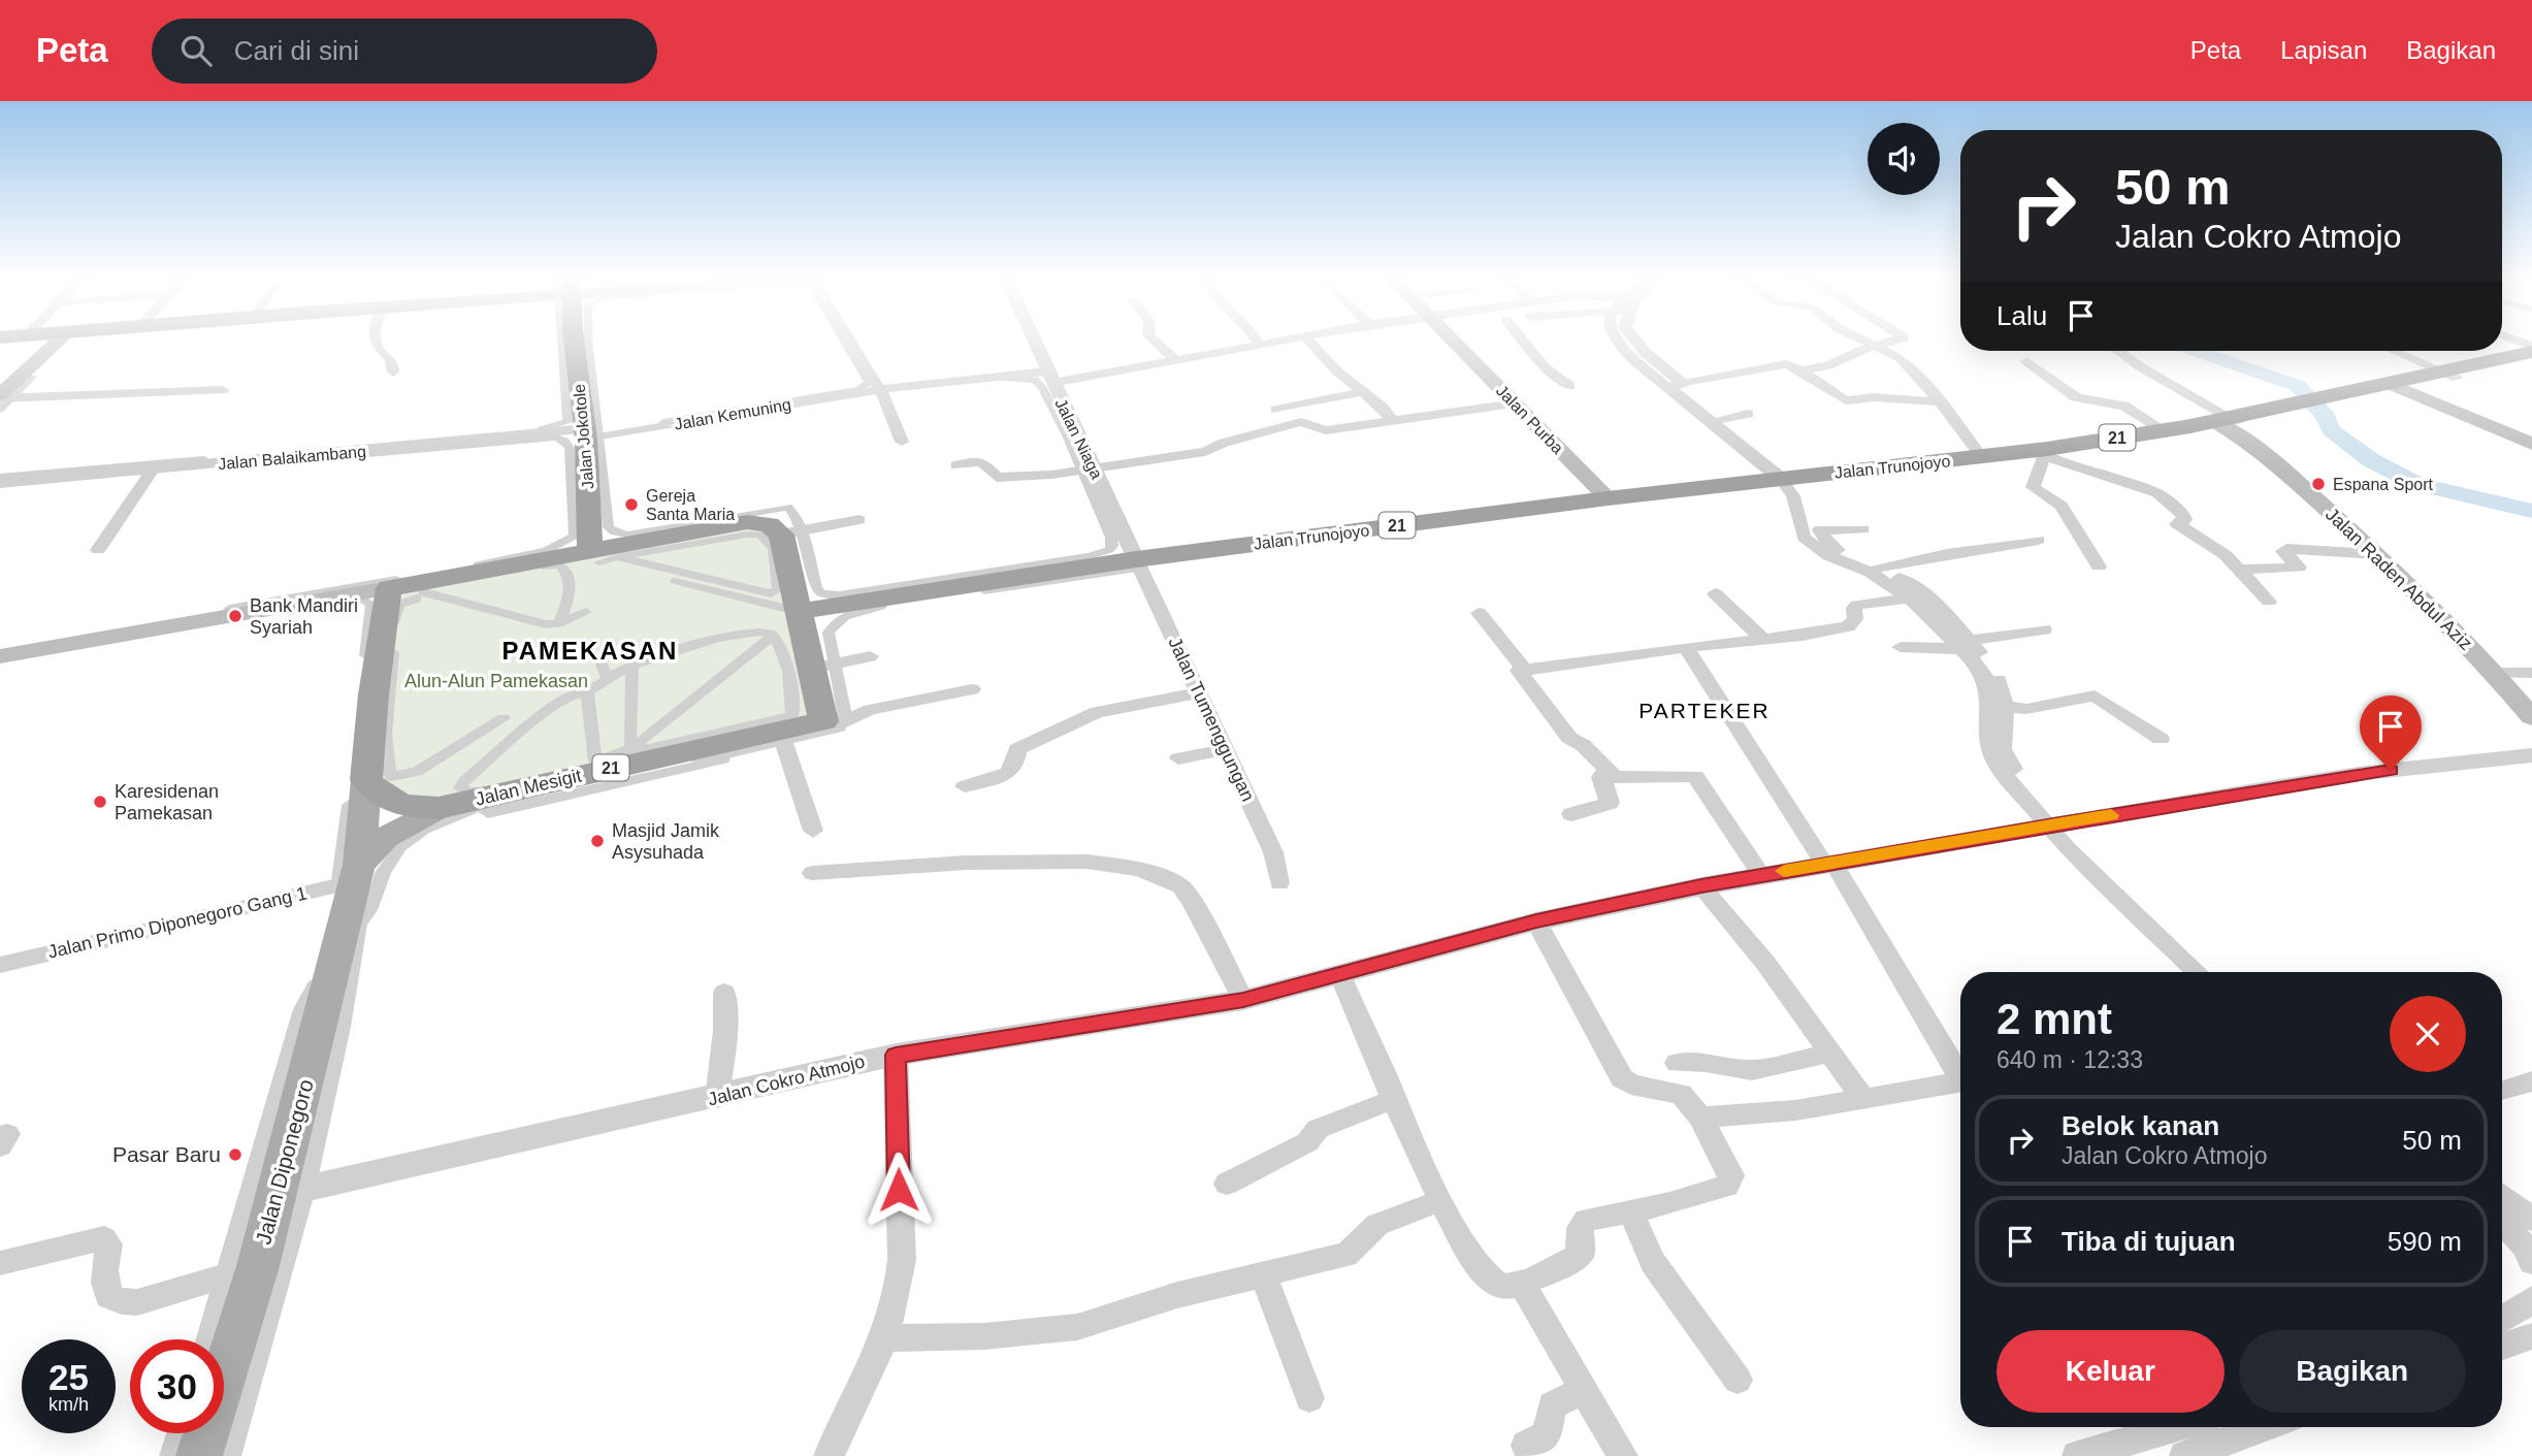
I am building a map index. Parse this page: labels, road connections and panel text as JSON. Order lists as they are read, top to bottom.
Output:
{
  "streets": {
    "highway": [
      "Jalan Jokotole",
      "21",
      "Jalan Trunojoyo",
      "Jalan Mesigit"
    ],
    "main road": ["Jalan Purba", "Jalan Raden Abdul Aziz", "Jalan Diponegoro"],
    "street": [
      "Jalan Kemuning",
      "Jalan Niaga",
      "Jalan Balaikambang",
      "Jalan Tumenggungan",
      "Jalan Primo Diponegoro Gang 1",
      "Jalan Cokro Atmojo"
    ]
  },
  "crossings": [
    ["Jalan Kemuning", "Jalan Jokotole"],
    ["Jalan Kemuning", "Jalan Niaga"],
    ["Jalan Kemuning", "Jalan Balaikambang"],
    ["Jalan Purba", "Jalan Trunojoyo"],
    ["Jalan Jokotole", "Jalan Balaikambang"],
    ["21", "Jalan Trunojoyo"],
    ["21", "Jalan Raden Abdul Aziz"],
    ["Jalan Niaga", "Jalan Trunojoyo"],
    ["Jalan Niaga", "Jalan Tumenggungan"],
    ["Jalan Trunojoyo", "Jalan Tumenggungan"],
    ["Jalan Mesigit", "Jalan Diponegoro"],
    ["Jalan Primo Diponegoro Gang 1", "Jalan Diponegoro"],
    ["Jalan Cokro Atmojo", "Jalan Diponegoro"]
  ],
  "districts": ["PAMEKASAN", "PARTEKER"],
  "parks": ["Alun-Alun Pamekasan"],
  "places": [
    "Espana Sport",
    "Gereja Santa Maria",
    "Bank Mandiri Syariah",
    "Karesidenan Pamekasan",
    "Masjid Jamik Asysuhada",
    "Pasar Baru"
  ],
  "page": {
    "header": "Peta",
    "search": "Cari di sini",
    "nav": ["Peta", "Lapisan", "Bagikan"],
    "turn": ["50 m", "Jalan Cokro Atmojo"],
    "then": "Lalu",
    "heading": ["2 mnt", "640 m · 12:33"],
    "list": [
      {
        "name": "Belok kanan",
        "note": "Jalan Cokro Atmojo",
        "value": "50 m"
      },
      {
        "name": "Tiba di tujuan",
        "value": "590 m"
      }
    ],
    "buttons": ["Keluar", "Bagikan"],
    "speed": "25 km/h",
    "limit": "30"
  }
}
